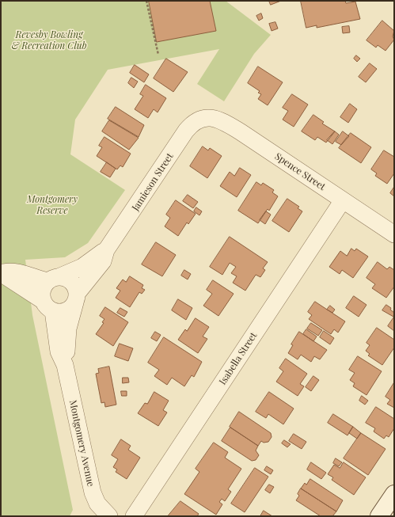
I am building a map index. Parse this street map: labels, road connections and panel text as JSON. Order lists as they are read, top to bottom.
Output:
{
  "streets": {
    "street": [
      "Spence Street",
      "Jamieson Street",
      "Isabella Street",
      "Montgomery Avenue"
    ]
  },
  "crossings": [
    ["Spence Street", "Jamieson Street"],
    ["Spence Street", "Isabella Street"],
    ["Jamieson Street", "Montgomery Avenue"]
  ],
  "parks": ["Revesby Bowling & Recreation Club", "Montgomery Reserve"]
}
